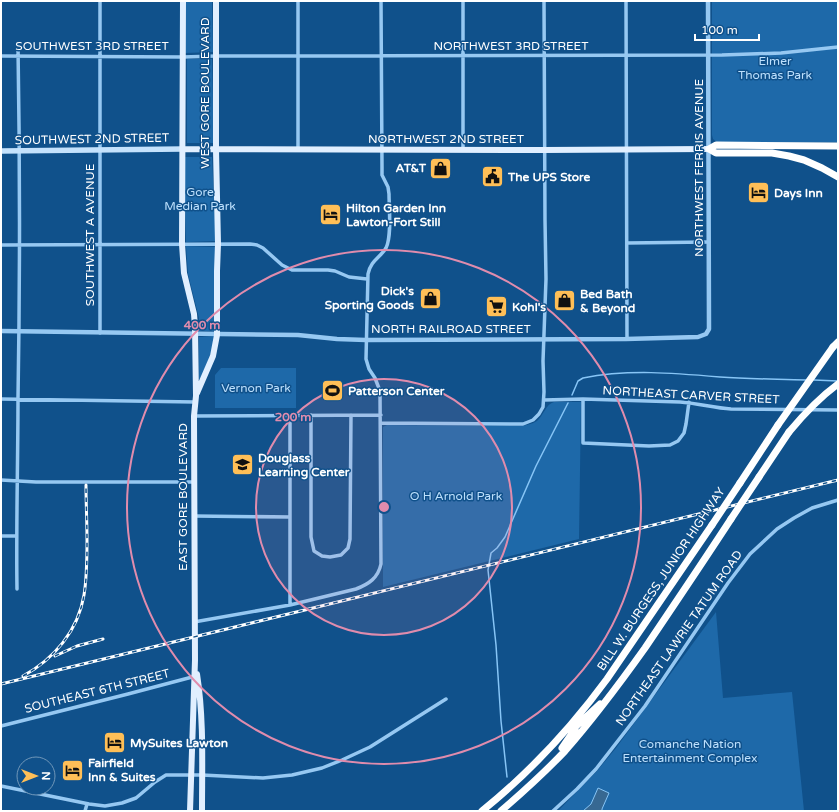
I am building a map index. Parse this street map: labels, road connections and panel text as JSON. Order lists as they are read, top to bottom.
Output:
{
  "streets": {
    "highway": ["BILL W. BURGESS, JUNIOR HIGHWAY"],
    "main road": [
      "WEST GORE BOULEVARD",
      "SOUTHWEST 2ND STREET",
      "NORTHWEST 2ND STREET",
      "EAST GORE BOULEVARD"
    ],
    "street": [
      "SOUTHWEST 3RD STREET",
      "NORTHWEST 3RD STREET",
      "NORTHWEST FERRIS AVENUE",
      "SOUTHWEST A AVENUE",
      "NORTH RAILROAD STREET",
      "NORTHEAST CARVER STREET",
      "NORTHEAST LAWRIE TATUM ROAD",
      "SOUTHEAST 6TH STREET"
    ]
  },
  "crossings": [
    ["SOUTHWEST 3RD STREET", "NORTHWEST 3RD STREET"],
    ["SOUTHWEST 3RD STREET", "WEST GORE BOULEVARD"],
    ["SOUTHWEST 3RD STREET", "SOUTHWEST A AVENUE"],
    ["NORTHWEST 3RD STREET", "WEST GORE BOULEVARD"],
    ["NORTHWEST 3RD STREET", "NORTHWEST FERRIS AVENUE"],
    ["WEST GORE BOULEVARD", "SOUTHWEST 2ND STREET"],
    ["WEST GORE BOULEVARD", "NORTHWEST 2ND STREET"],
    ["WEST GORE BOULEVARD", "NORTH RAILROAD STREET"],
    ["WEST GORE BOULEVARD", "EAST GORE BOULEVARD"],
    ["SOUTHWEST 2ND STREET", "NORTHWEST 2ND STREET"],
    ["SOUTHWEST 2ND STREET", "SOUTHWEST A AVENUE"],
    ["NORTHWEST 2ND STREET", "NORTHWEST FERRIS AVENUE"],
    ["NORTHWEST FERRIS AVENUE", "NORTH RAILROAD STREET"],
    ["SOUTHWEST A AVENUE", "NORTH RAILROAD STREET"],
    ["NORTH RAILROAD STREET", "EAST GORE BOULEVARD"],
    ["EAST GORE BOULEVARD", "SOUTHEAST 6TH STREET"]
  ],
  "parks": [
    "Elmer Thomas Park",
    "Gore Median Park",
    "Vernon Park",
    "O H Arnold Park",
    "Comanche Nation Entertainment Complex"
  ],
  "places": {
    "shop": ["AT&T", "Dick's Sporting Goods", "Bed Bath & Beyond"],
    "public building": ["The UPS Store"],
    "hotel": [
      "Days Inn",
      "Hilton Garden Inn Lawton-Fort Still",
      "MySuites Lawton",
      "Fairfield Inn & Suites"
    ],
    "supermarket": ["Kohl's"],
    "sports": ["Patterson Center"],
    "school or university": ["Douglass Learning Center"]
  },
  "scale_bar": "100 m",
  "north": "right",
  "rings": ["400 m", "200 m"]
}
